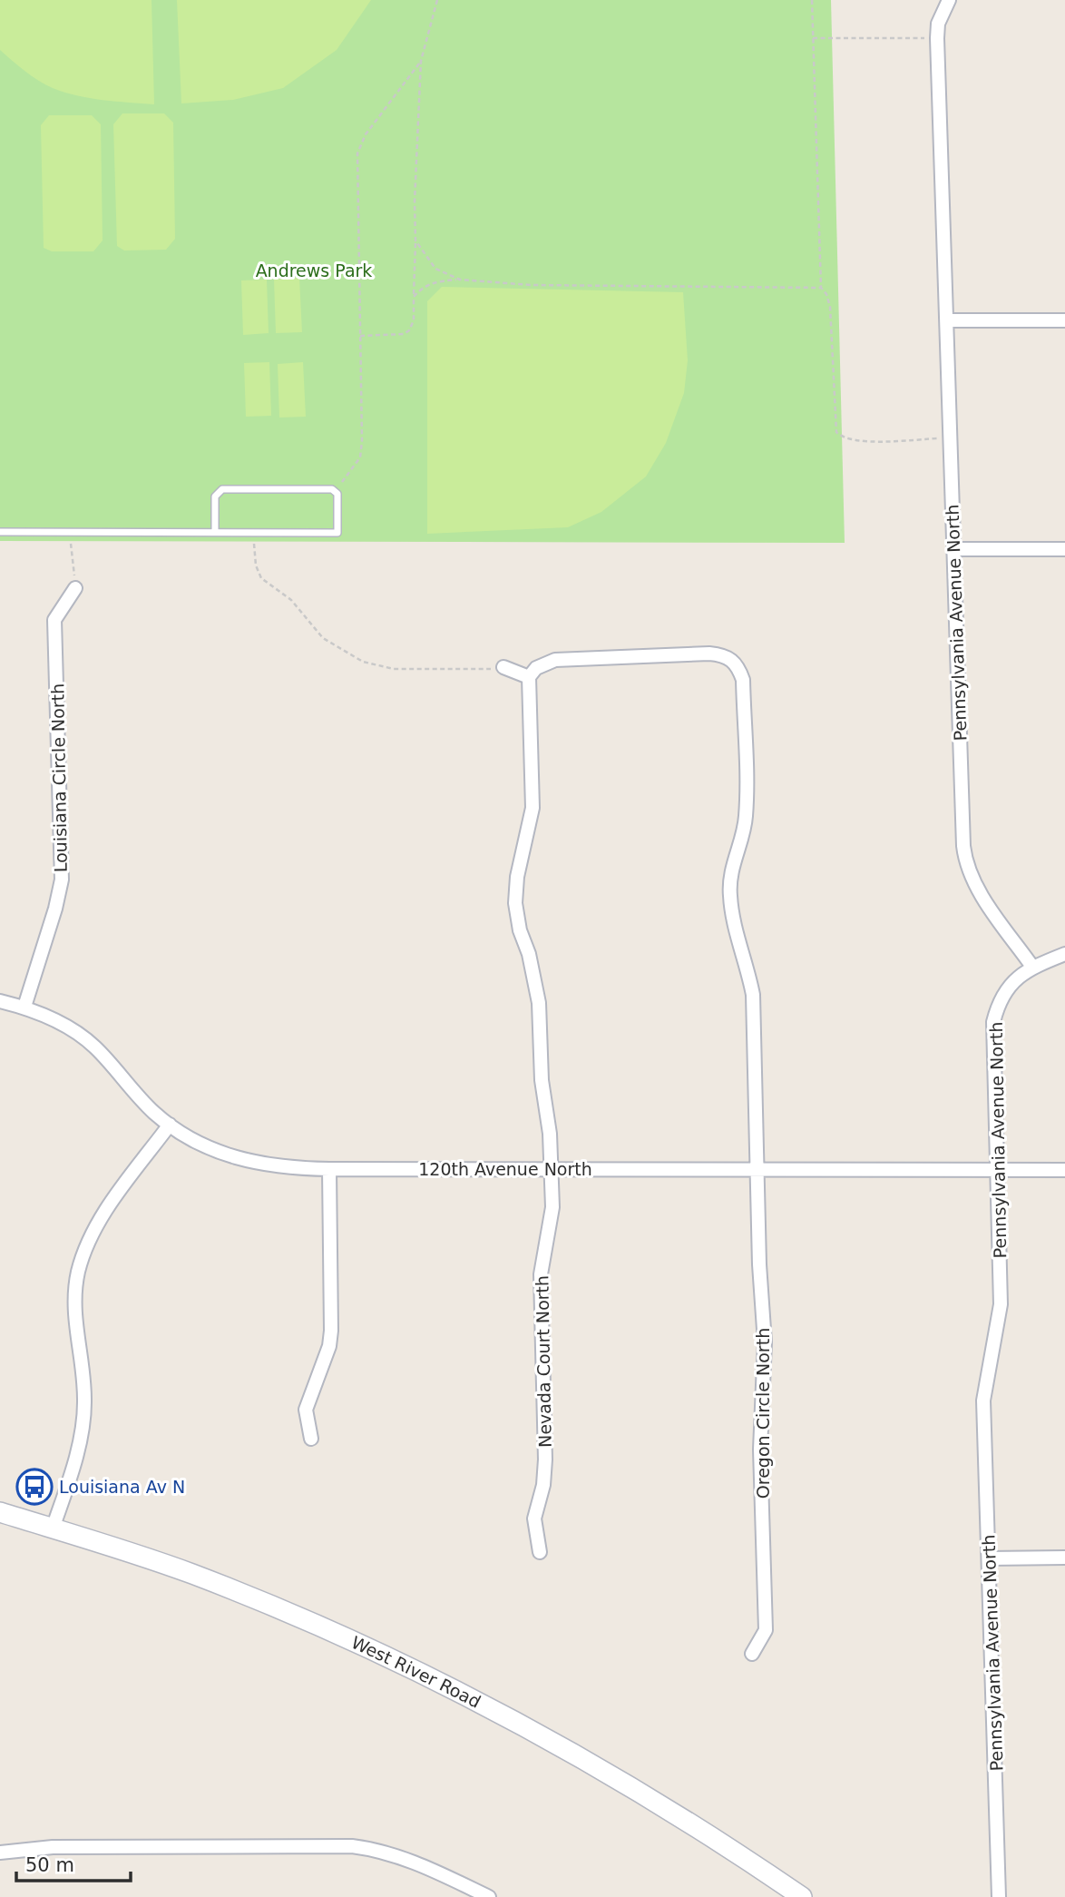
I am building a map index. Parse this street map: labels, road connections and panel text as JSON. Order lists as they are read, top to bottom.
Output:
{
  "streets": {
    "main road": ["West River Road"],
    "street": [
      "Pennsylvania Avenue North",
      "Louisiana Circle North",
      "120th Avenue North",
      "Nevada Court North",
      "Oregon Circle North"
    ]
  },
  "crossings": [
    ["Pennsylvania Avenue North", "120th Avenue North"],
    ["Louisiana Circle North", "120th Avenue North"],
    ["120th Avenue North", "Nevada Court North"],
    ["120th Avenue North", "Oregon Circle North"],
    ["Nevada Court North", "Oregon Circle North"]
  ],
  "parks": ["Andrews Park"],
  "places": {
    "bus stop": ["Louisiana Av N"]
  },
  "scale_bar": "50 m"
}
